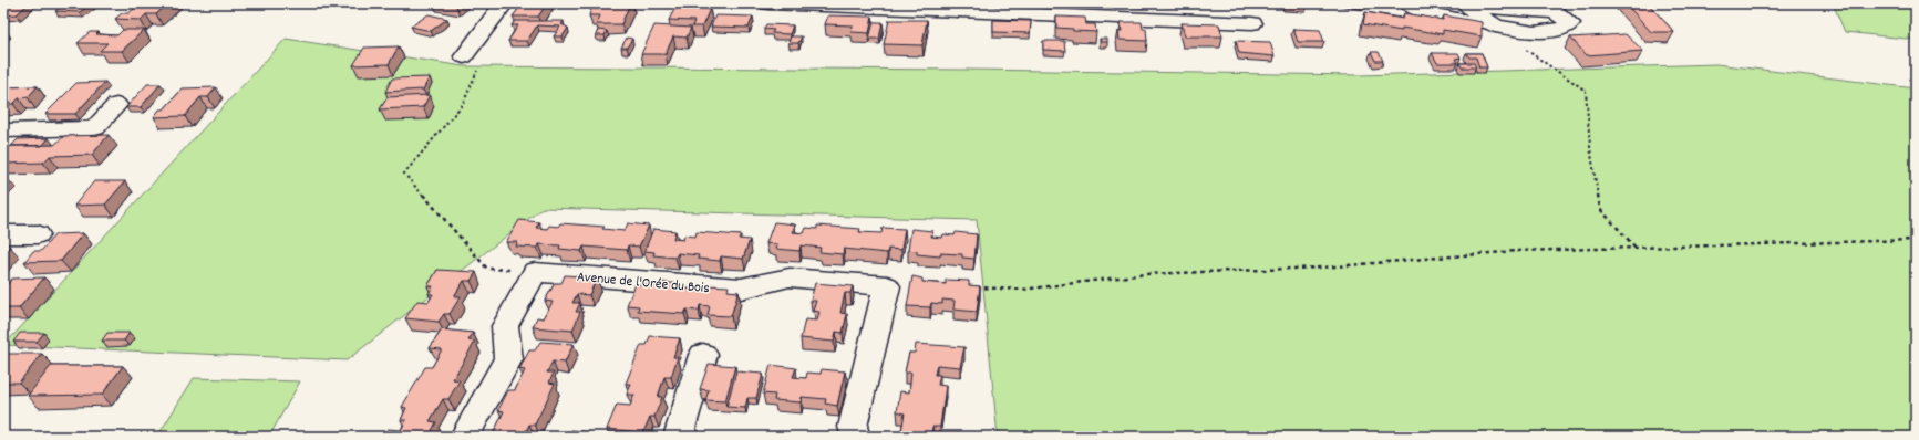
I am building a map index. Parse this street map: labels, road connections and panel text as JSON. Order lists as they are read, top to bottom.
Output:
{
  "streets": {
    "street": ["Avenue de l'Orée du Bois"]
  }
}
